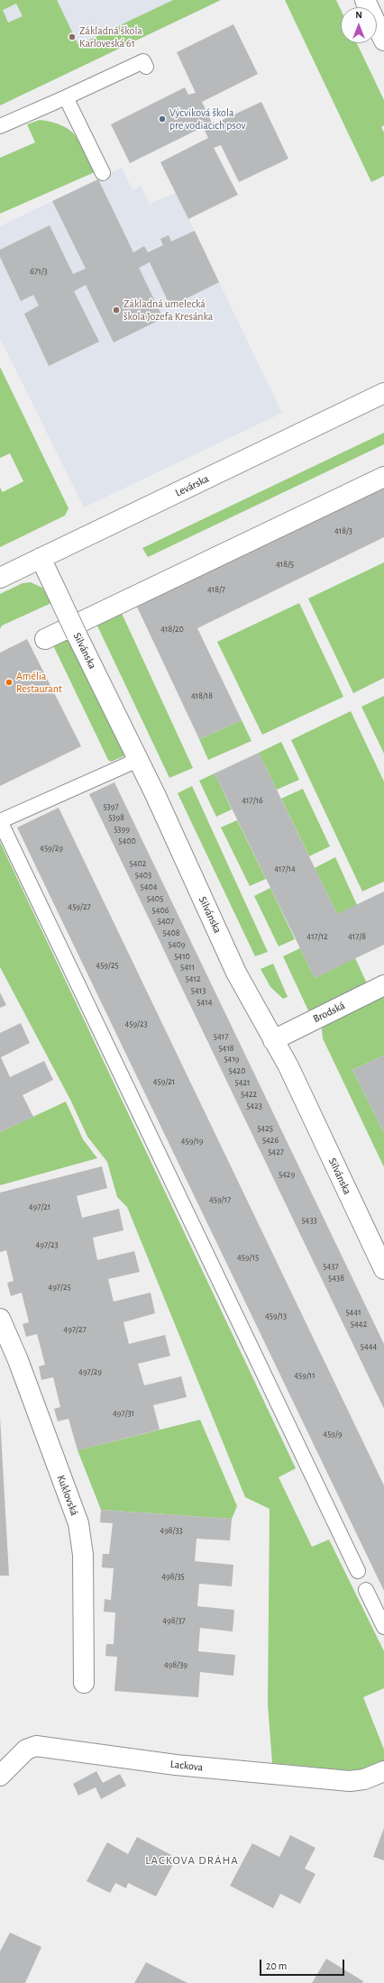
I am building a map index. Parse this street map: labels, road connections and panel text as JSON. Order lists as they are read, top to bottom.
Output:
{
  "streets": {
    "street": [
      "Levárska",
      "Silvánska",
      "Brodská",
      "Kuklovská",
      "Lackova"
    ]
  },
  "crossings": [
    ["Levárska", "Silvánska"],
    ["Silvánska", "Brodská"]
  ],
  "districts": ["LACKOVA DRÁHA"],
  "places": [
    "Základná škola Karloveská 61",
    "Výcviková škola pre vodiacich psov",
    "Základná umelecká škola Jozefa Kresánka",
    "Amélia Restaurant"
  ],
  "house_numbers": [
    "671/3",
    "418/3",
    "418/5",
    "418/7",
    "418/20",
    "418/18",
    "417/16",
    "5397",
    "5398",
    "5399",
    "5400",
    "459/29",
    "5402",
    "417/14",
    "5403",
    "5404",
    "5405",
    "459/27",
    "5406",
    "5407",
    "5408",
    "417/12",
    "417/8",
    "5409",
    "5410",
    "459/25",
    "5411",
    "5412",
    "5413",
    "5414",
    "459/23",
    "5417",
    "5418",
    "5419",
    "5420",
    "459/21",
    "5421",
    "5422",
    "5423",
    "5425",
    "5426",
    "459/19",
    "5427",
    "5429",
    "459/17",
    "497/21",
    "5433",
    "497/23",
    "459/15",
    "5437",
    "5438",
    "497/25",
    "5441",
    "459/13",
    "5442",
    "497/27",
    "5444",
    "497/29",
    "459/11",
    "497/31",
    "459/9",
    "498/33",
    "498/35",
    "498/37",
    "498/39"
  ],
  "scale_bar": "20 m",
  "north": "top"
}
